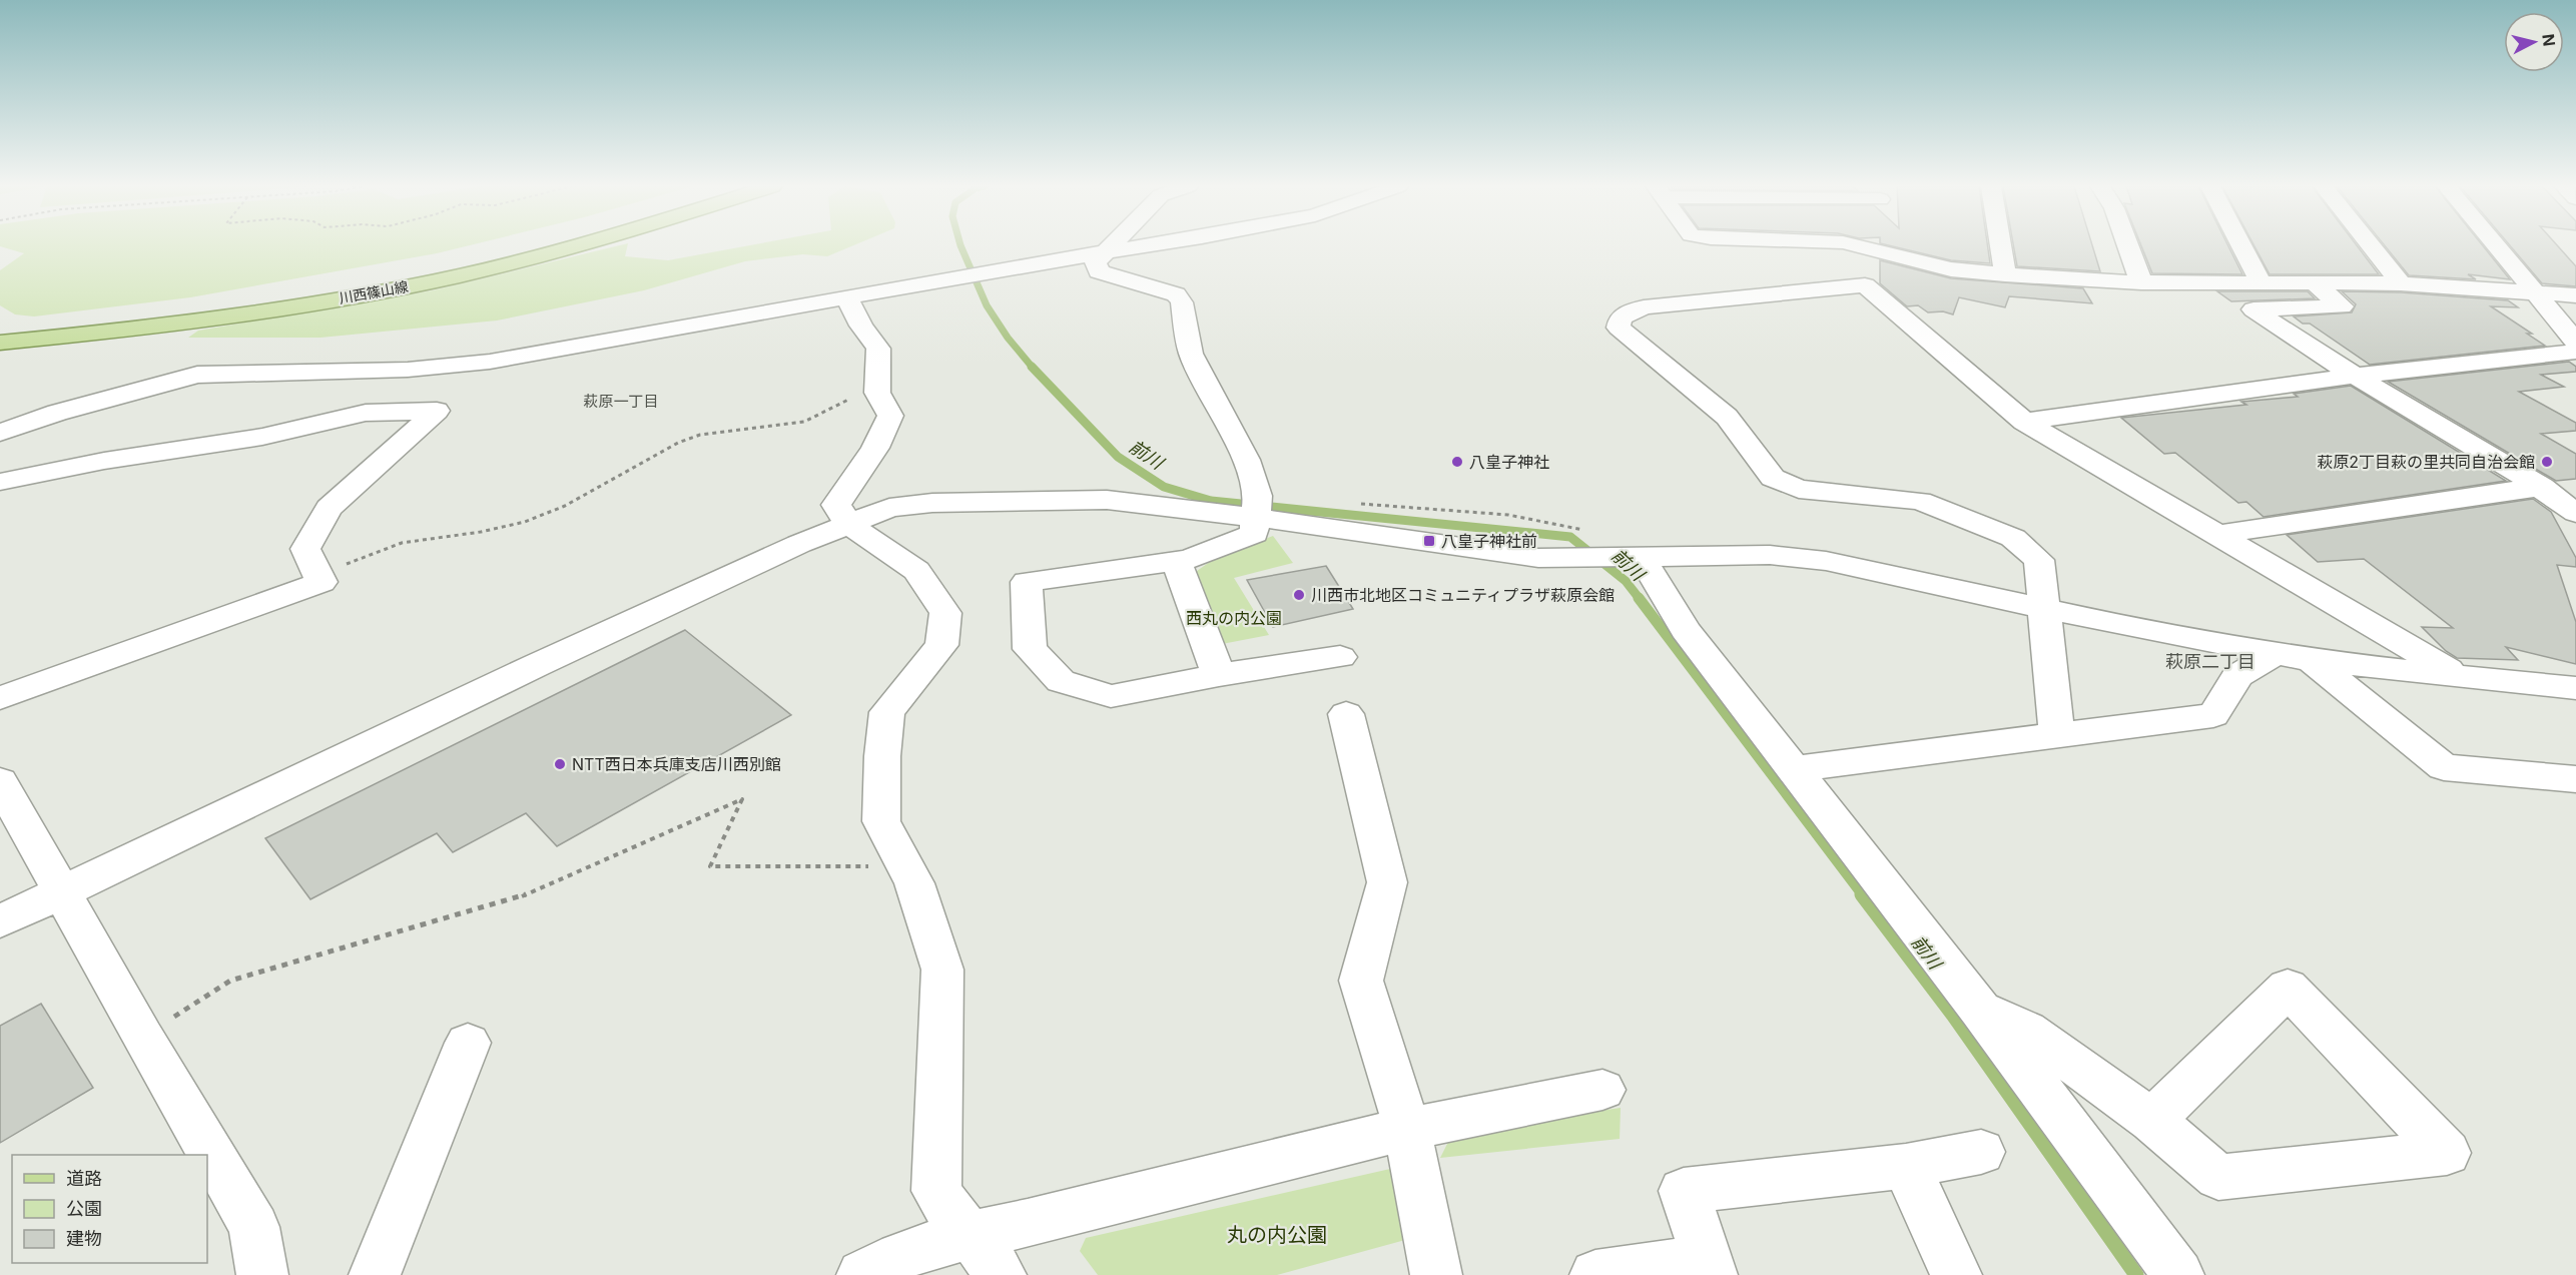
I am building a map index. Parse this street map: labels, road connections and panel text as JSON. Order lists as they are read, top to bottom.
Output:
{
  "streets": {
    "main road": ["川西篠山線"]
  },
  "districts": ["萩原一丁目", "萩原二丁目"],
  "water": ["前川"],
  "parks": ["西丸の内公園", "丸の内公園"],
  "places": {
    "other": [
      "八皇子神社",
      "萩原2丁目萩の里共同自治会館",
      "川西市北地区コミュニティプラザ萩原会館",
      "NTT西日本兵庫支店川西別館"
    ],
    "transit": ["八皇子神社前"]
  },
  "legend": ["道路", "公園", "建物"],
  "north": "right"
}
